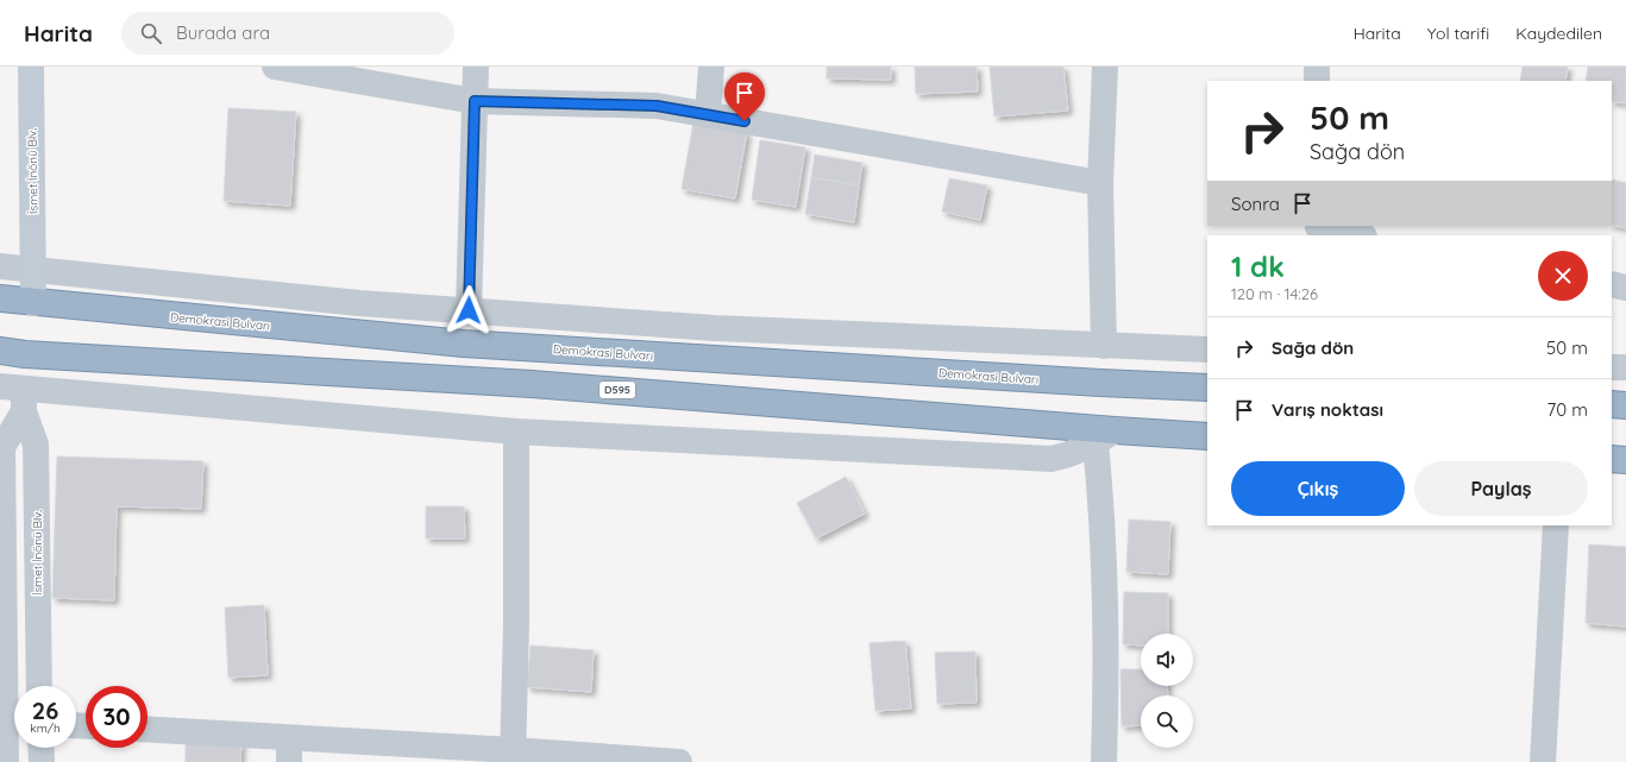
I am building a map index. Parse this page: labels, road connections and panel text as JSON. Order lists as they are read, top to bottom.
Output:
{
  "streets": {
    "highway": ["Demokrasi Bulvarı", "D595"],
    "main road": ["İsmet İnönü Blv."]
  },
  "crossings": [
    ["İsmet İnönü Blv.", "Demokrasi Bulvarı"]
  ],
  "page": {
    "header": "Harita",
    "search": "Burada ara",
    "nav": ["Harita", "Yol tarifi", "Kaydedilen"],
    "turn": ["50 m", "Sağa dön"],
    "then": "Sonra",
    "heading": ["1 dk", "120 m · 14:26"],
    "list": [
      {
        "name": "Sağa dön",
        "value": "50 m"
      },
      {
        "name": "Varış noktası",
        "value": "70 m"
      }
    ],
    "buttons": ["Çıkış", "Paylaş"],
    "speed": "26 km/h",
    "limit": "30"
  }
}
